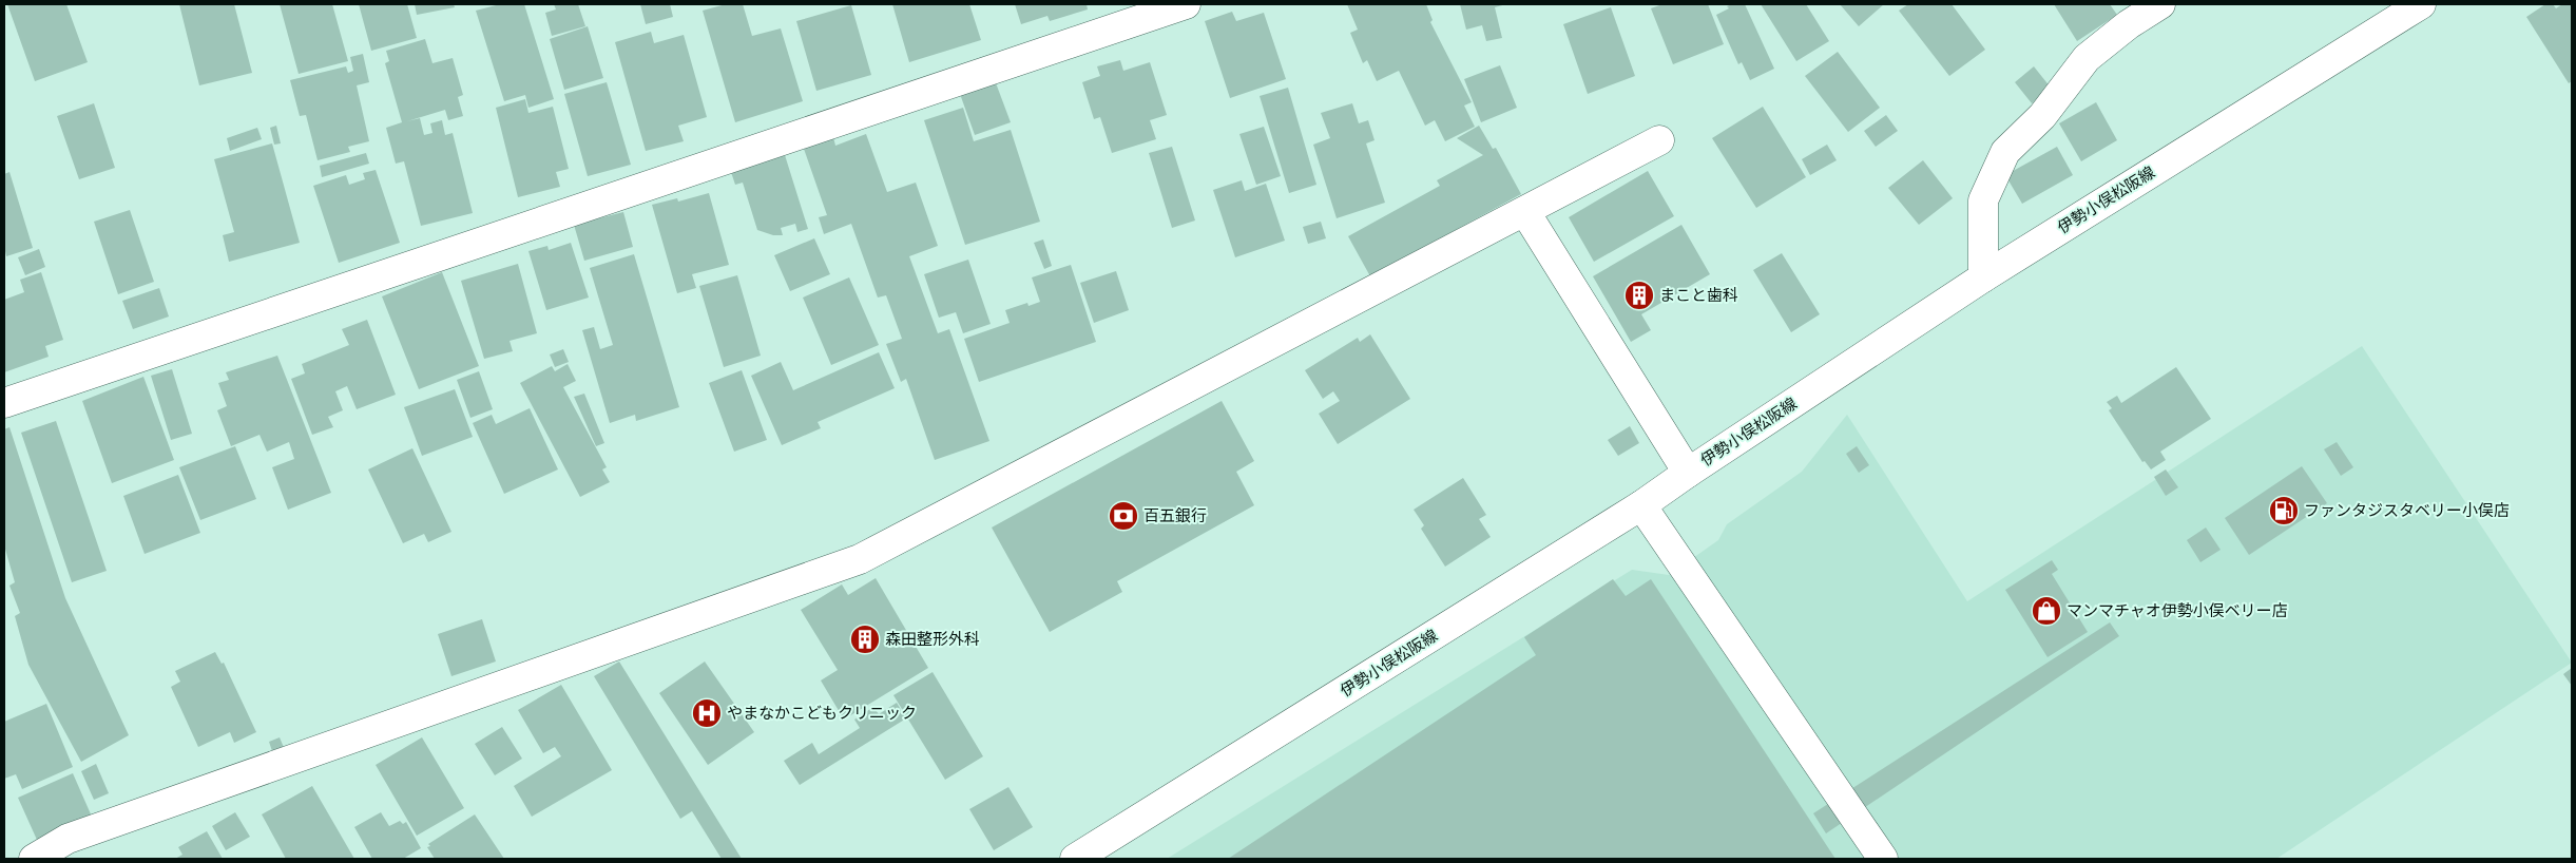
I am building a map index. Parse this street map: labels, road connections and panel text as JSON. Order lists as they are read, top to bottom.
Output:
{
  "streets": {
    "street": ["伊勢小俣松阪線"]
  },
  "places": {
    "building": ["まこと歯科", "森田整形外科"],
    "fuel station": ["ファンタジスタベリー小俣店"],
    "bank": ["百五銀行"],
    "shop": ["マンマチャオ伊勢小俣ベリー店"],
    "hospital": ["やまなかこどもクリニック"]
  }
}
